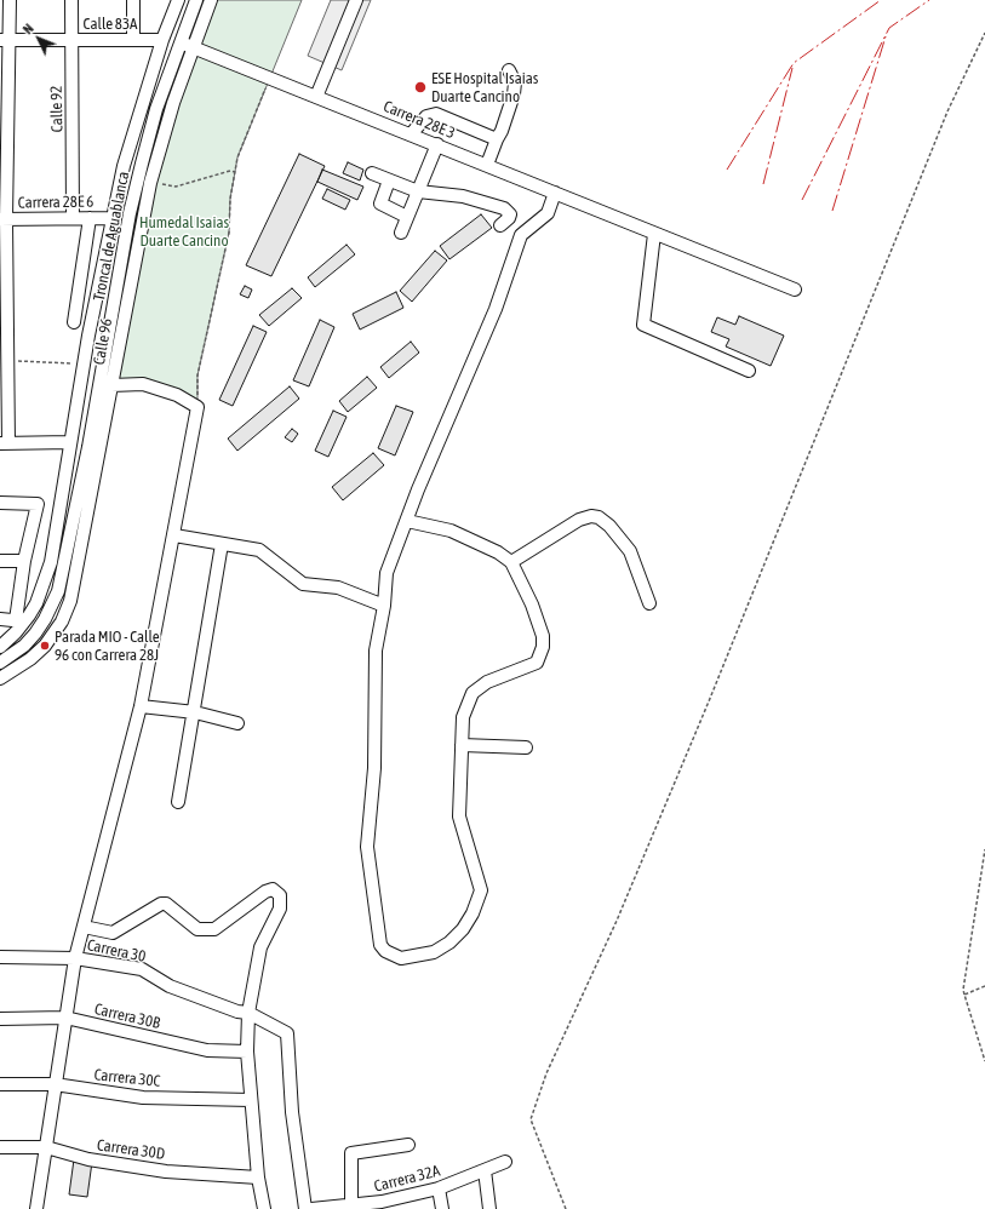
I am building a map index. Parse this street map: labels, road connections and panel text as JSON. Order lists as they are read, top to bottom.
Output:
{
  "streets": {
    "street": [
      "Calle 83A",
      "Calle 92",
      "Carrera 28E 3",
      "Carrera 28E 6",
      "Troncal de Aguablanca",
      "Calle 96",
      "Carrera 30",
      "Carrera 30B",
      "Carrera 30C",
      "Carrera 30D",
      "Carrera 32A"
    ]
  },
  "crossings": [
    ["Calle 83A", "Calle 92"],
    ["Calle 83A", "Calle 96"],
    ["Calle 92", "Carrera 28E 6"],
    ["Carrera 28E 3", "Troncal de Aguablanca"],
    ["Carrera 28E 3", "Calle 96"],
    ["Carrera 28E 6", "Calle 96"]
  ],
  "parks": ["Humedal Isaias Duarte Cancino"],
  "places": ["ESE Hospital Isaias Duarte Cancino", "Parada MIO - Calle 96 con Carrera 28J"],
  "north": "top left"
}
